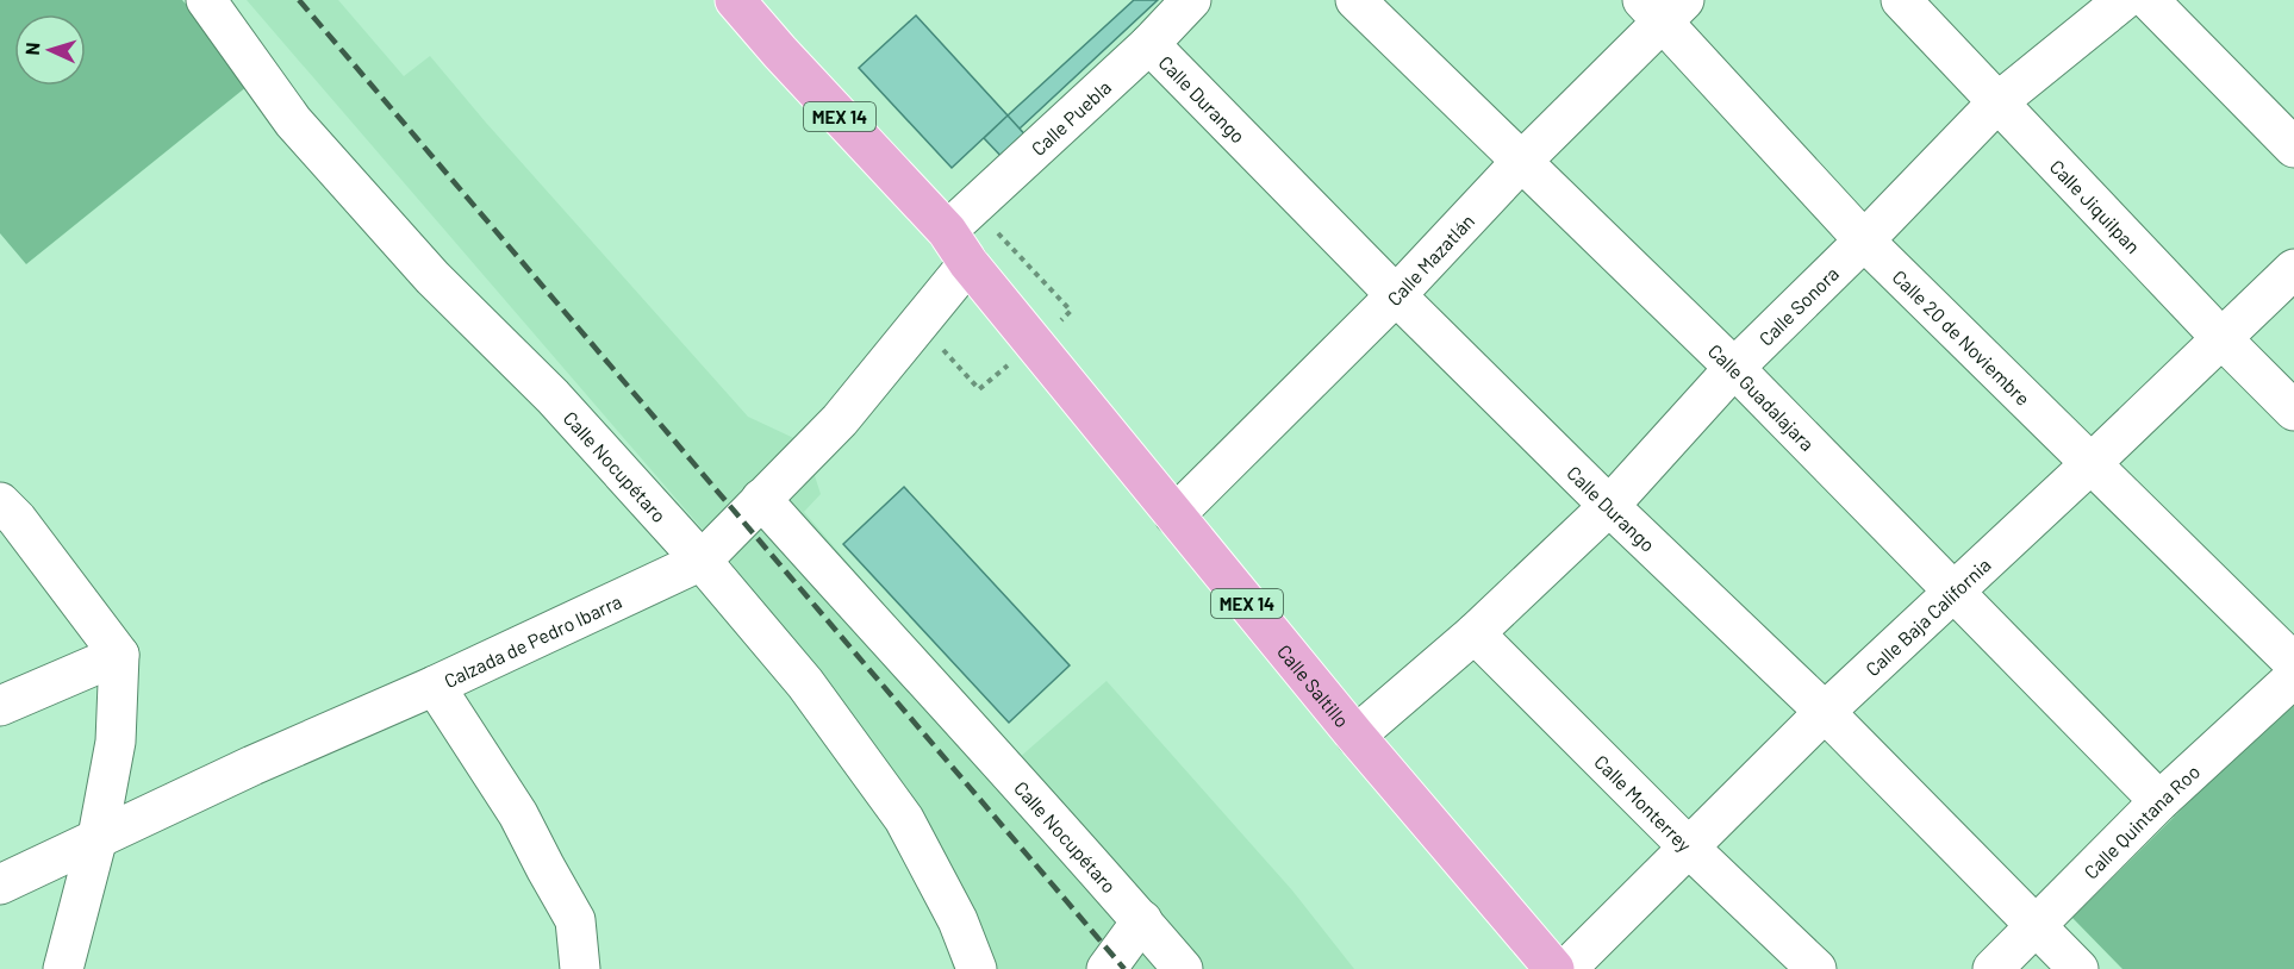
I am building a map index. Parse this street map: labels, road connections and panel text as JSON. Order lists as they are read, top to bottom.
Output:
{
  "streets": {
    "main road": ["MEX 14", "Calle Saltillo"],
    "street": [
      "Calle Durango",
      "Calle Puebla",
      "Calle Jiquilpan",
      "Calle Mazatlán",
      "Calle Sonora",
      "Calle 20 de Noviembre",
      "Calle Guadalajara",
      "Calle Nocupétaro",
      "Calle Baja California",
      "Calzada de Pedro Ibarra",
      "Calle Monterrey",
      "Calle Quintana Roo"
    ]
  },
  "crossings": [
    ["Calle Durango", "Calle Puebla"],
    ["Calle Durango", "Calle Mazatlán"],
    ["Calle Durango", "Calle Sonora"],
    ["Calle Durango", "Calle Baja California"],
    ["Calle Durango", "Calle Quintana Roo"],
    ["MEX 14", "Calle Puebla"],
    ["MEX 14", "Calle Saltillo"],
    ["Calle Puebla", "Calle Saltillo"],
    ["Calle Jiquilpan", "Calle Sonora"],
    ["Calle Jiquilpan", "Calle Baja California"],
    ["Calle Mazatlán", "Calle 20 de Noviembre"],
    ["Calle Mazatlán", "Calle Guadalajara"],
    ["Calle Mazatlán", "Calle Saltillo"],
    ["Calle Sonora", "Calle 20 de Noviembre"],
    ["Calle Sonora", "Calle Guadalajara"],
    ["Calle Sonora", "Calle Saltillo"],
    ["Calle Sonora", "Calle Monterrey"],
    ["Calle 20 de Noviembre", "Calle Baja California"],
    ["Calle Guadalajara", "Calle Baja California"],
    ["Calle Guadalajara", "Calle Quintana Roo"],
    ["Calle Nocupétaro", "Calzada de Pedro Ibarra"],
    ["Calle Baja California", "Calle Monterrey"],
    ["Calzada de Pedro Ibarra", "Calle Saltillo"]
  ],
  "north": "left"
}
